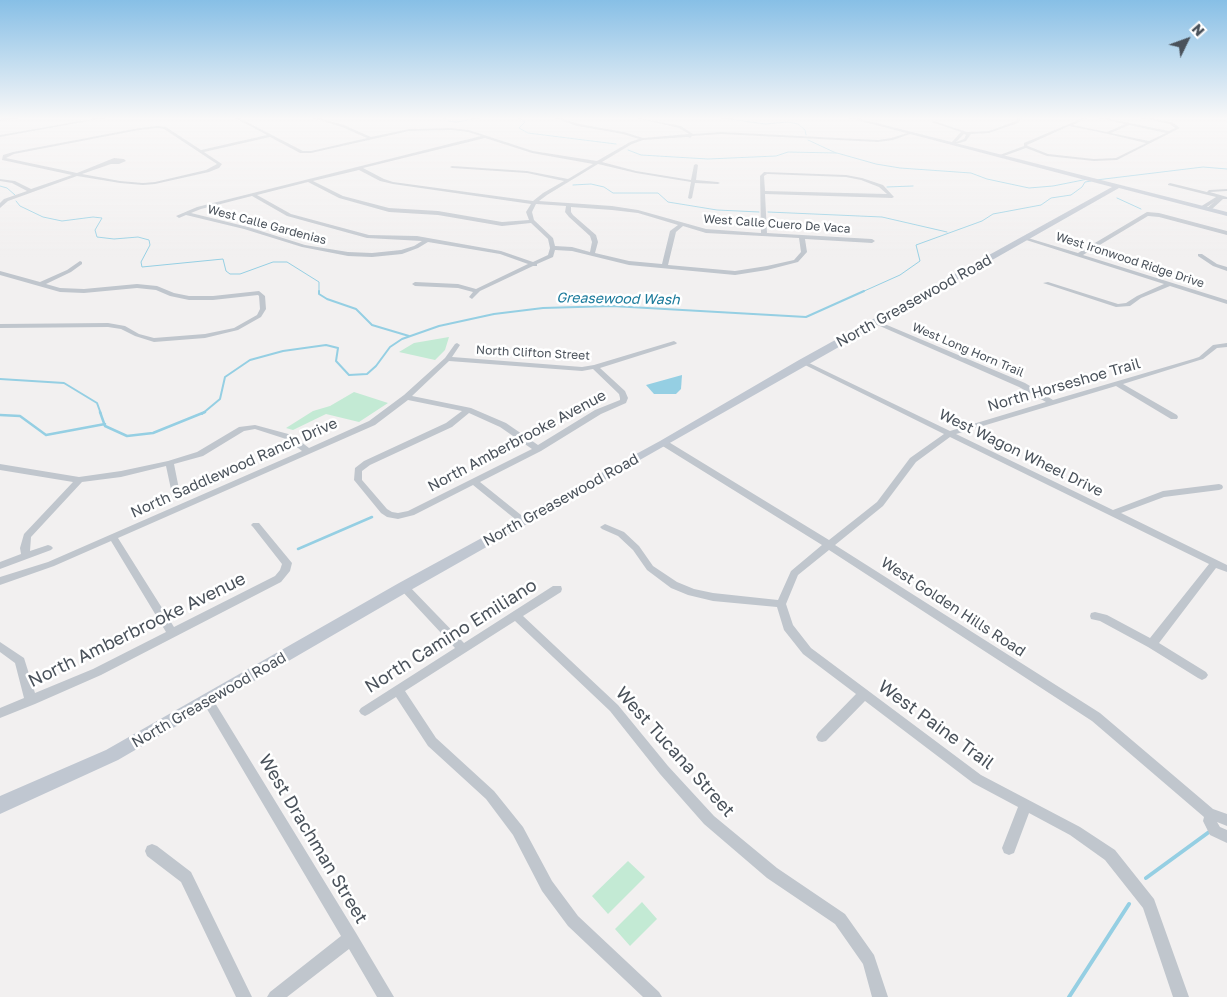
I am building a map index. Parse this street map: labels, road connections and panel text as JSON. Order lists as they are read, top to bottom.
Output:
{
  "streets": {
    "street": [
      "West Calle Cuero De Vaca",
      "West Calle Gardenias",
      "West Ironwood Ridge Drive",
      "North Greasewood Road",
      "West Long Horn Trail",
      "North Clifton Street",
      "North Horseshoe Trail",
      "North Amberbrooke Avenue",
      "West Wagon Wheel Drive",
      "North Saddlewood Ranch Drive",
      "West Golden Hills Road",
      "North Camino Emiliano",
      "West Paine Trail",
      "West Tucana Street",
      "West Drachman Street"
    ]
  },
  "crossings": [
    ["West Ironwood Ridge Drive", "North Greasewood Road"],
    ["North Greasewood Road", "West Long Horn Trail"],
    ["North Greasewood Road", "West Wagon Wheel Drive"],
    ["North Greasewood Road", "West Golden Hills Road"],
    ["North Greasewood Road", "West Drachman Street"],
    ["West Long Horn Trail", "North Horseshoe Trail"],
    ["North Clifton Street", "North Amberbrooke Avenue"],
    ["North Clifton Street", "North Saddlewood Ranch Drive"],
    ["North Horseshoe Trail", "West Wagon Wheel Drive"],
    ["North Horseshoe Trail", "West Golden Hills Road"],
    ["North Camino Emiliano", "West Tucana Street"]
  ],
  "water": ["Greasewood Wash"],
  "north": "top right"
}
